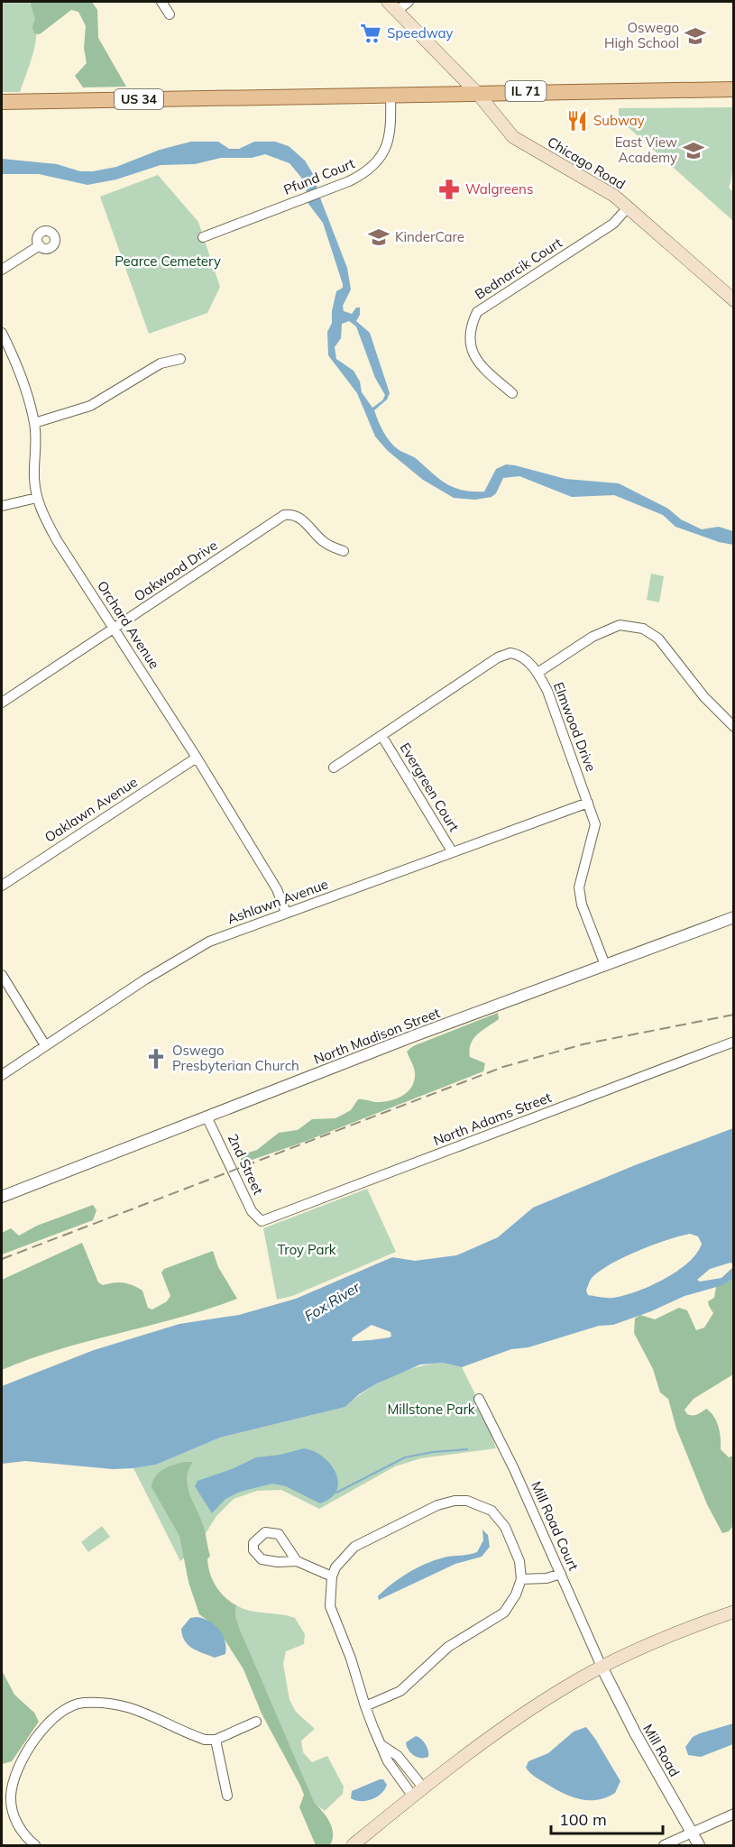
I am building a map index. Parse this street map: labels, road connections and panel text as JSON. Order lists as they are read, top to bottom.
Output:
{
  "streets": {
    "main road": ["IL 71", "US 34", "Chicago Road"],
    "street": [
      "Pfund Court",
      "Bednarcik Court",
      "Oakwood Drive",
      "Orchard Avenue",
      "Elmwood Drive",
      "Evergreen Court",
      "Oaklawn Avenue",
      "Ashlawn Avenue",
      "North Madison Street",
      "North Adams Street",
      "2nd Street",
      "Mill Road Court",
      "Mill Road"
    ]
  },
  "crossings": [
    ["IL 71", "US 34"],
    ["IL 71", "Chicago Road"],
    ["US 34", "Chicago Road"],
    ["US 34", "Pfund Court"],
    ["Chicago Road", "Bednarcik Court"],
    ["Oakwood Drive", "Orchard Avenue"],
    ["Orchard Avenue", "Oaklawn Avenue"],
    ["Orchard Avenue", "Ashlawn Avenue"],
    ["Elmwood Drive", "Evergreen Court"],
    ["Elmwood Drive", "Ashlawn Avenue"],
    ["Elmwood Drive", "North Madison Street"],
    ["Evergreen Court", "Ashlawn Avenue"],
    ["North Madison Street", "2nd Street"],
    ["North Adams Street", "2nd Street"],
    ["Mill Road Court", "Mill Road"]
  ],
  "water": ["Fox River"],
  "parks": ["Pearce Cemetery", "Troy Park", "Millstone Park"],
  "places": {
    "supermarket": ["Speedway"],
    "school or university": ["Oswego High School", "East View Academy", "KinderCare"],
    "restaurant": ["Subway"],
    "pharmacy": ["Walgreens"],
    "church": ["Oswego Presbyterian Church"]
  },
  "scale_bar": "100 m"
}
